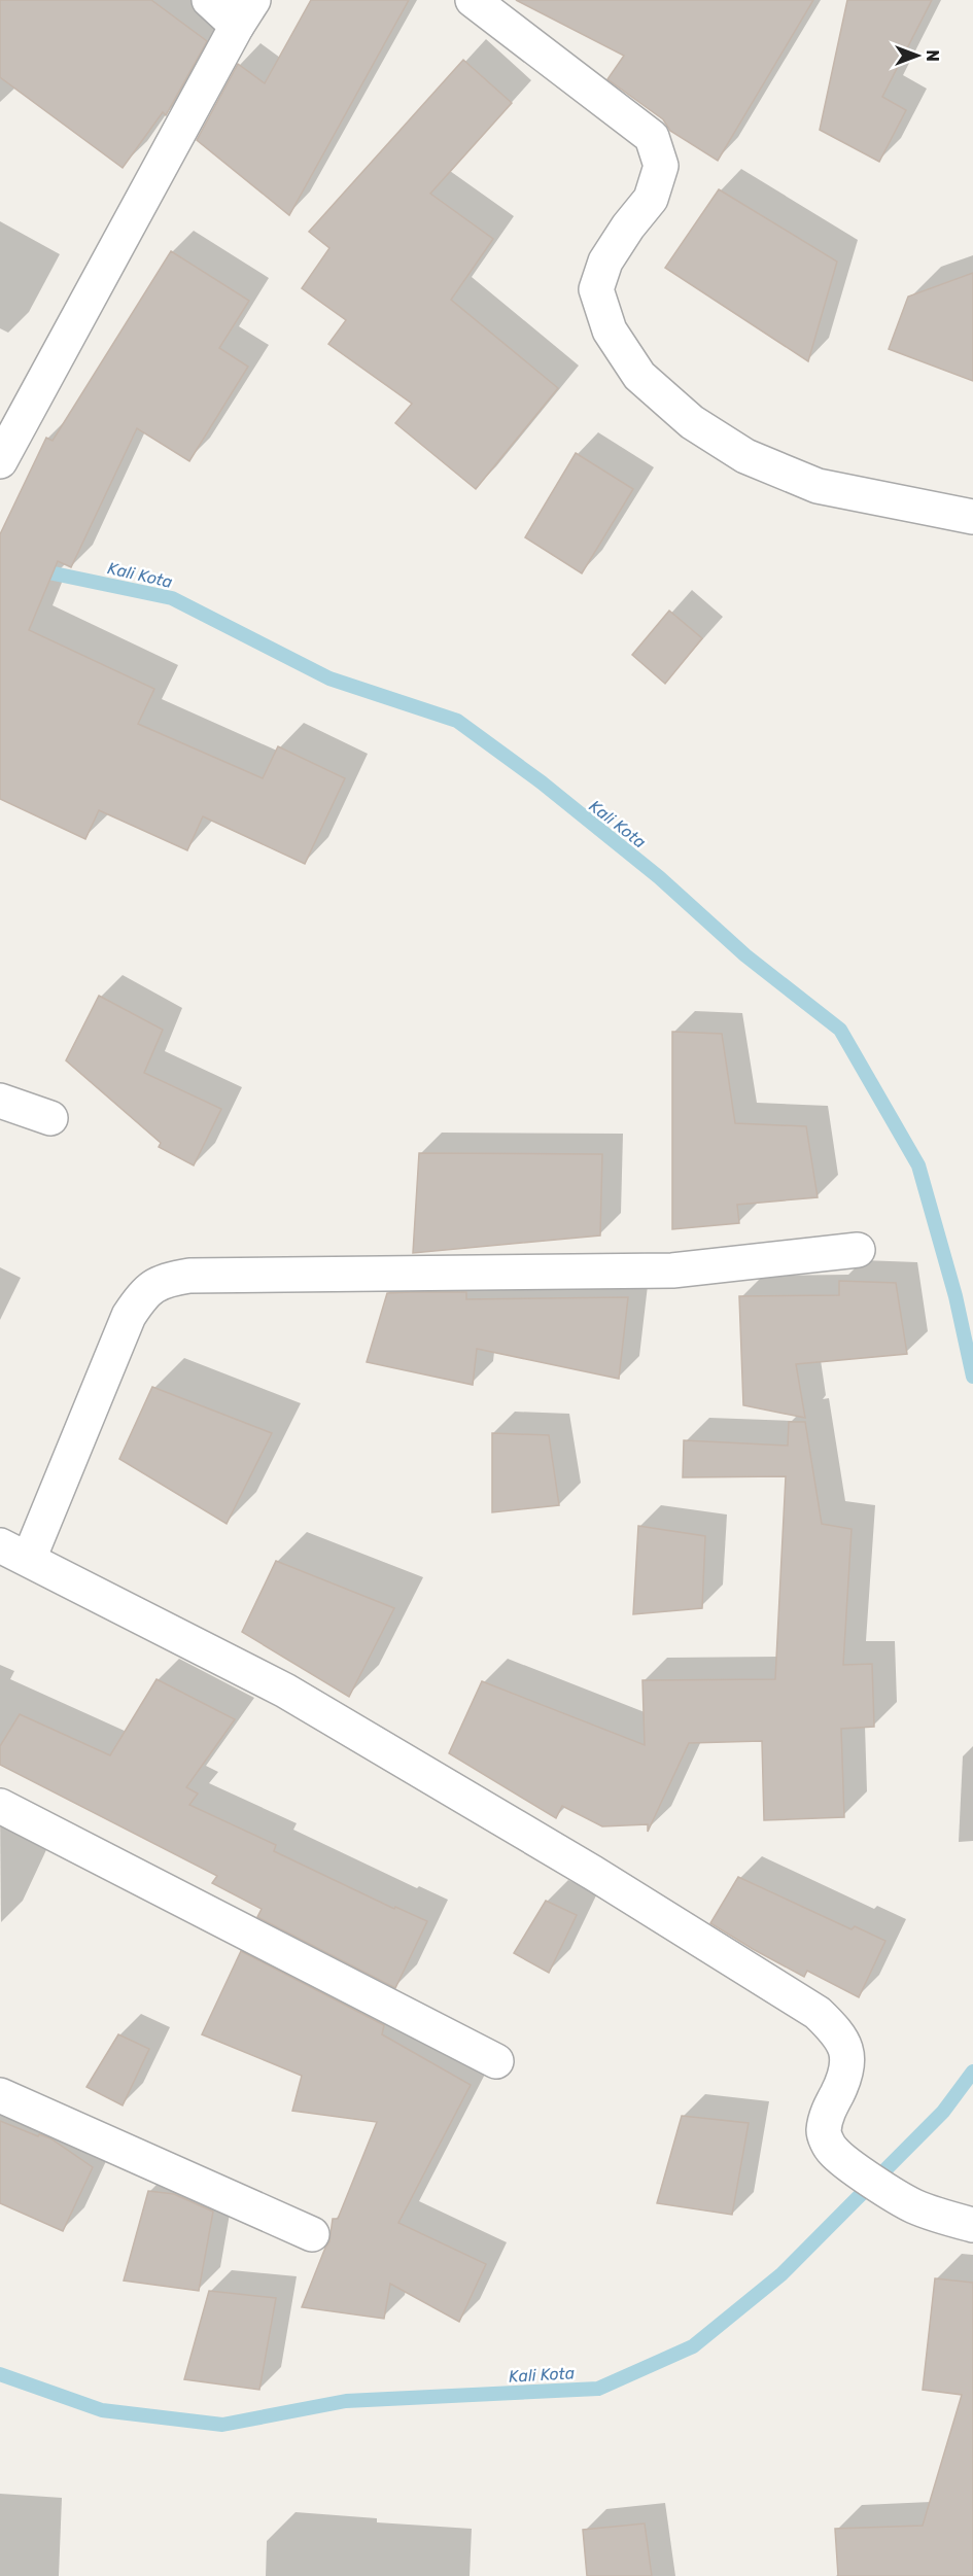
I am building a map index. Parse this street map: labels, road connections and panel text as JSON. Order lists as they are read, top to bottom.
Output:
{
  "water": ["Kali Kota"],
  "north": "right"
}
